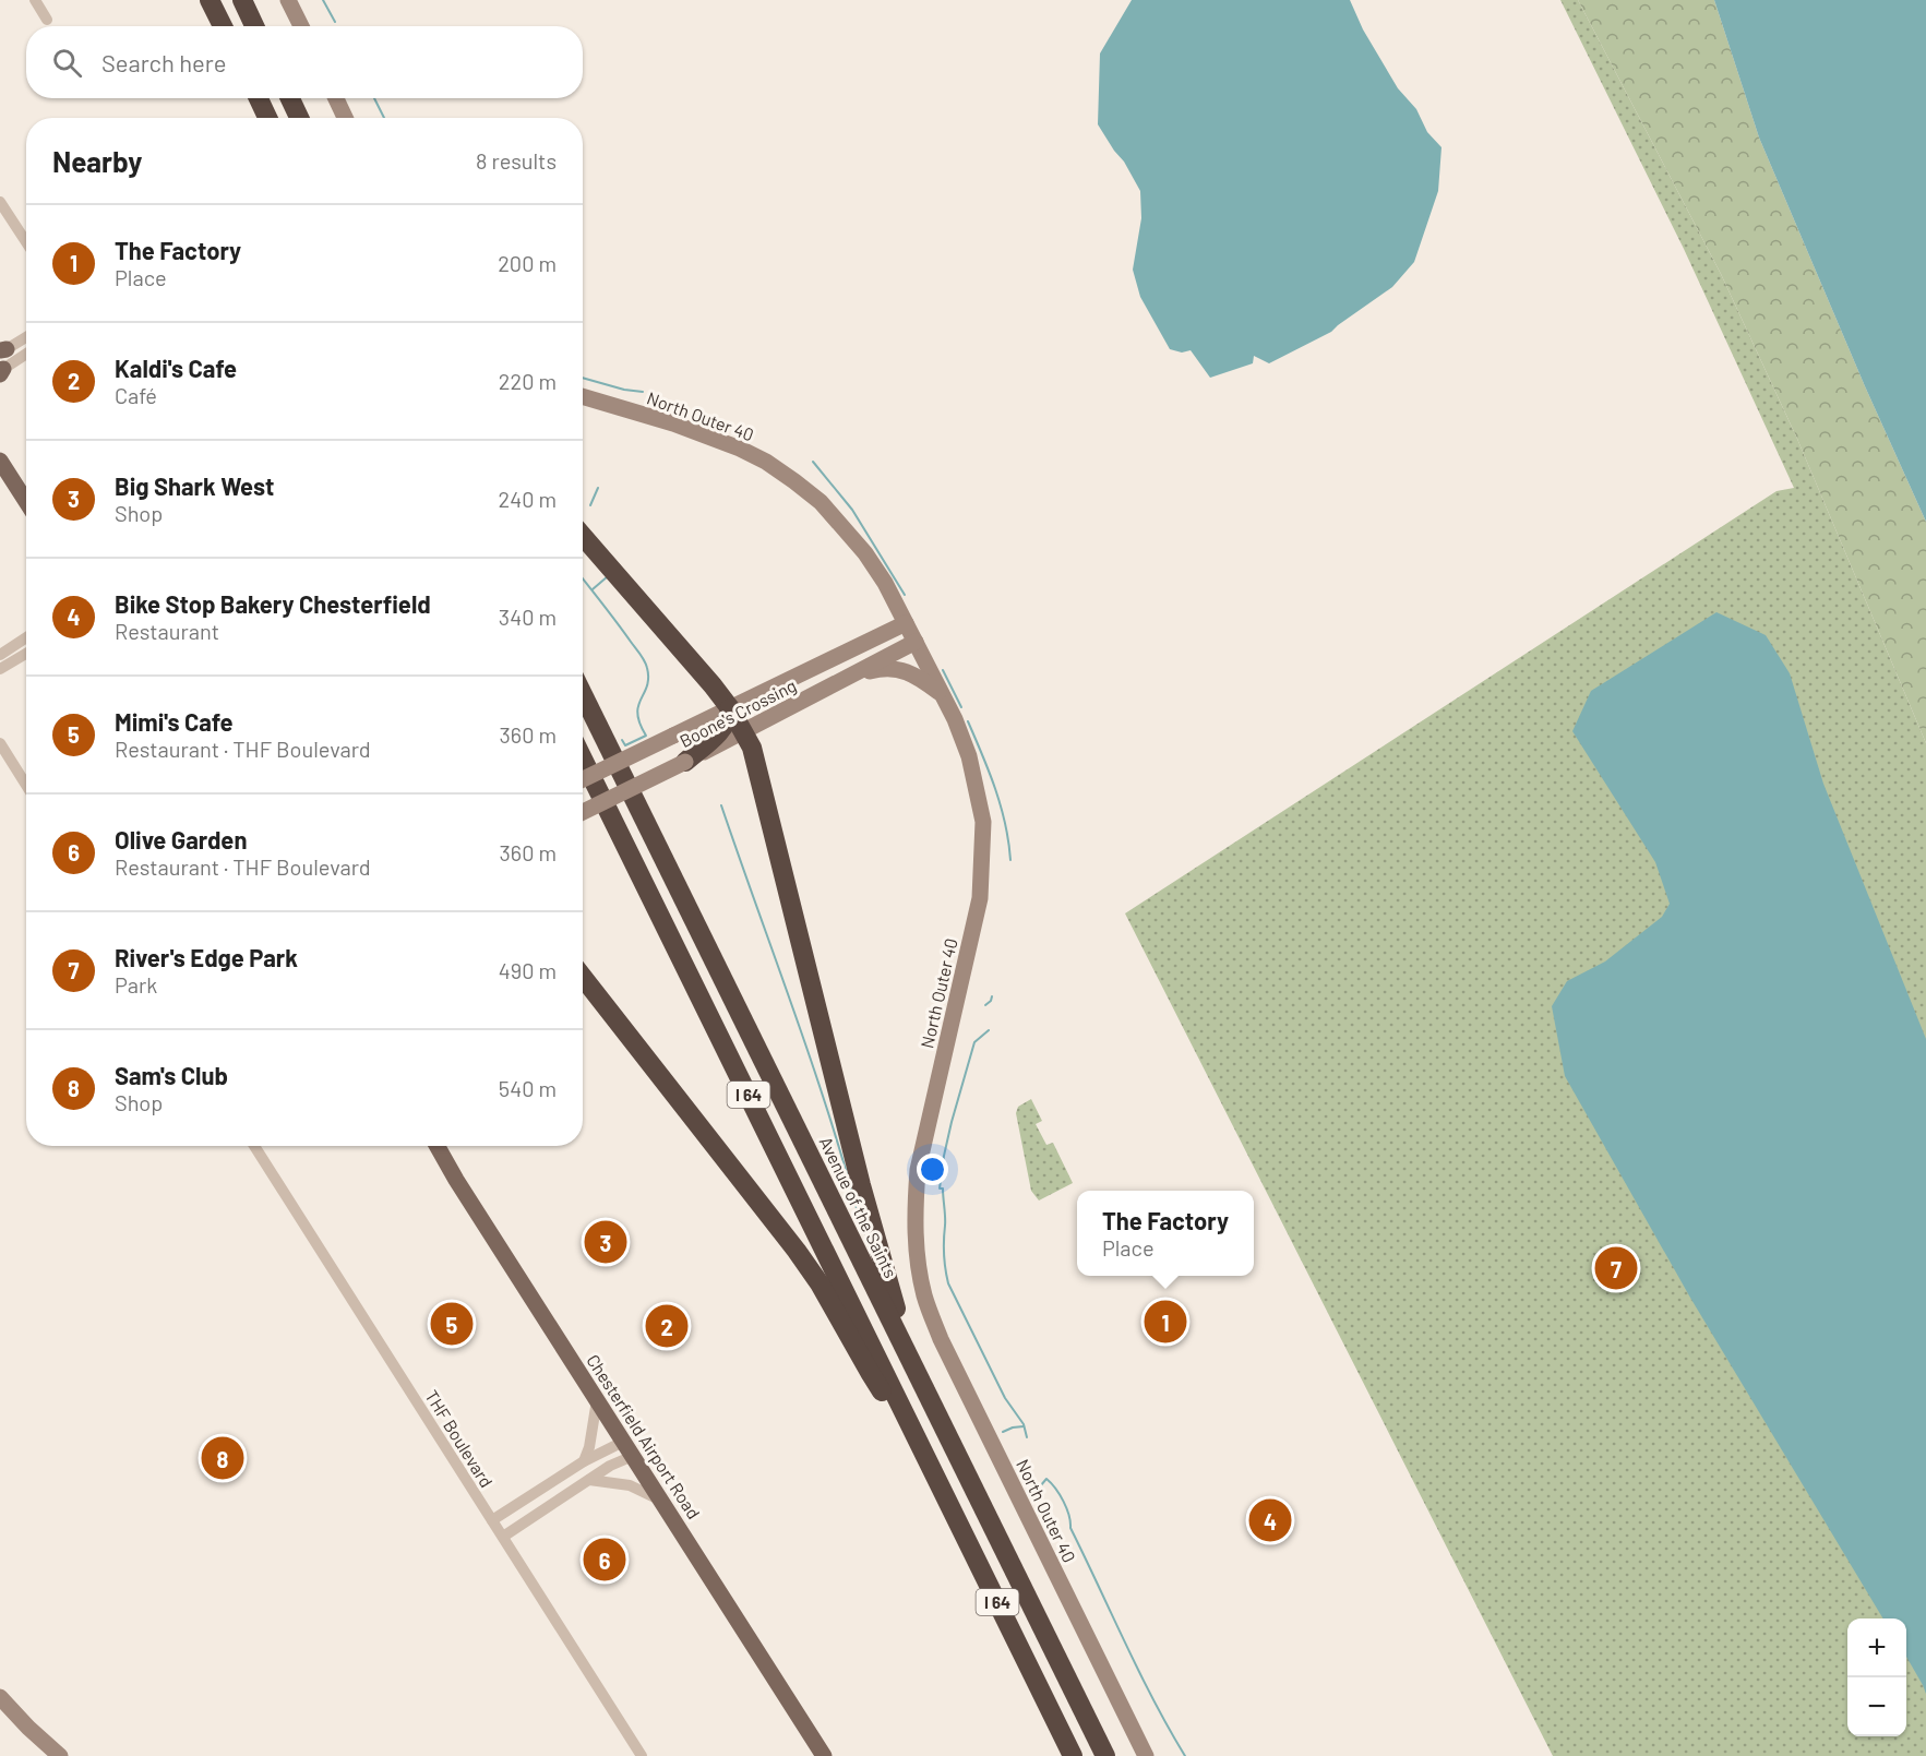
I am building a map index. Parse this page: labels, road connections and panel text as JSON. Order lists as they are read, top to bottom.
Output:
{
  "streets": {
    "highway": ["I 64", "Avenue of the Saints"],
    "main road": ["Chesterfield Airport Road"],
    "street": ["North Outer 40", "Boone's Crossing", "THF Boulevard"]
  },
  "crossings": [
    ["North Outer 40", "Boone's Crossing"]
  ],
  "page": {
    "search": "Search here",
    "heading": ["Nearby", "8 results"],
    "list": [
      {
        "mark": "1",
        "name": "The Factory",
        "note": "Place",
        "value": "200 m"
      },
      {
        "mark": "2",
        "name": "Kaldi's Cafe",
        "note": "Café",
        "value": "220 m"
      },
      {
        "mark": "3",
        "name": "Big Shark West",
        "note": "Shop",
        "value": "240 m"
      },
      {
        "mark": "4",
        "name": "Bike Stop Bakery Chesterfield",
        "note": "Restaurant",
        "value": "340 m"
      },
      {
        "mark": "5",
        "name": "Mimi's Cafe",
        "note": "Restaurant · THF Boulevard",
        "value": "360 m"
      },
      {
        "mark": "6",
        "name": "Olive Garden",
        "note": "Restaurant · THF Boulevard",
        "value": "360 m"
      },
      {
        "mark": "7",
        "name": "River's Edge Park",
        "note": "Park",
        "value": "490 m"
      },
      {
        "mark": "8",
        "name": "Sam's Club",
        "note": "Shop",
        "value": "540 m"
      }
    ],
    "popup": ["The Factory", "Place"],
    "pins": [
      "3",
      "7",
      "1",
      "5",
      "2",
      "8",
      "4",
      "6"
    ],
    "map_buttons": ["+", "−"]
  }
}
